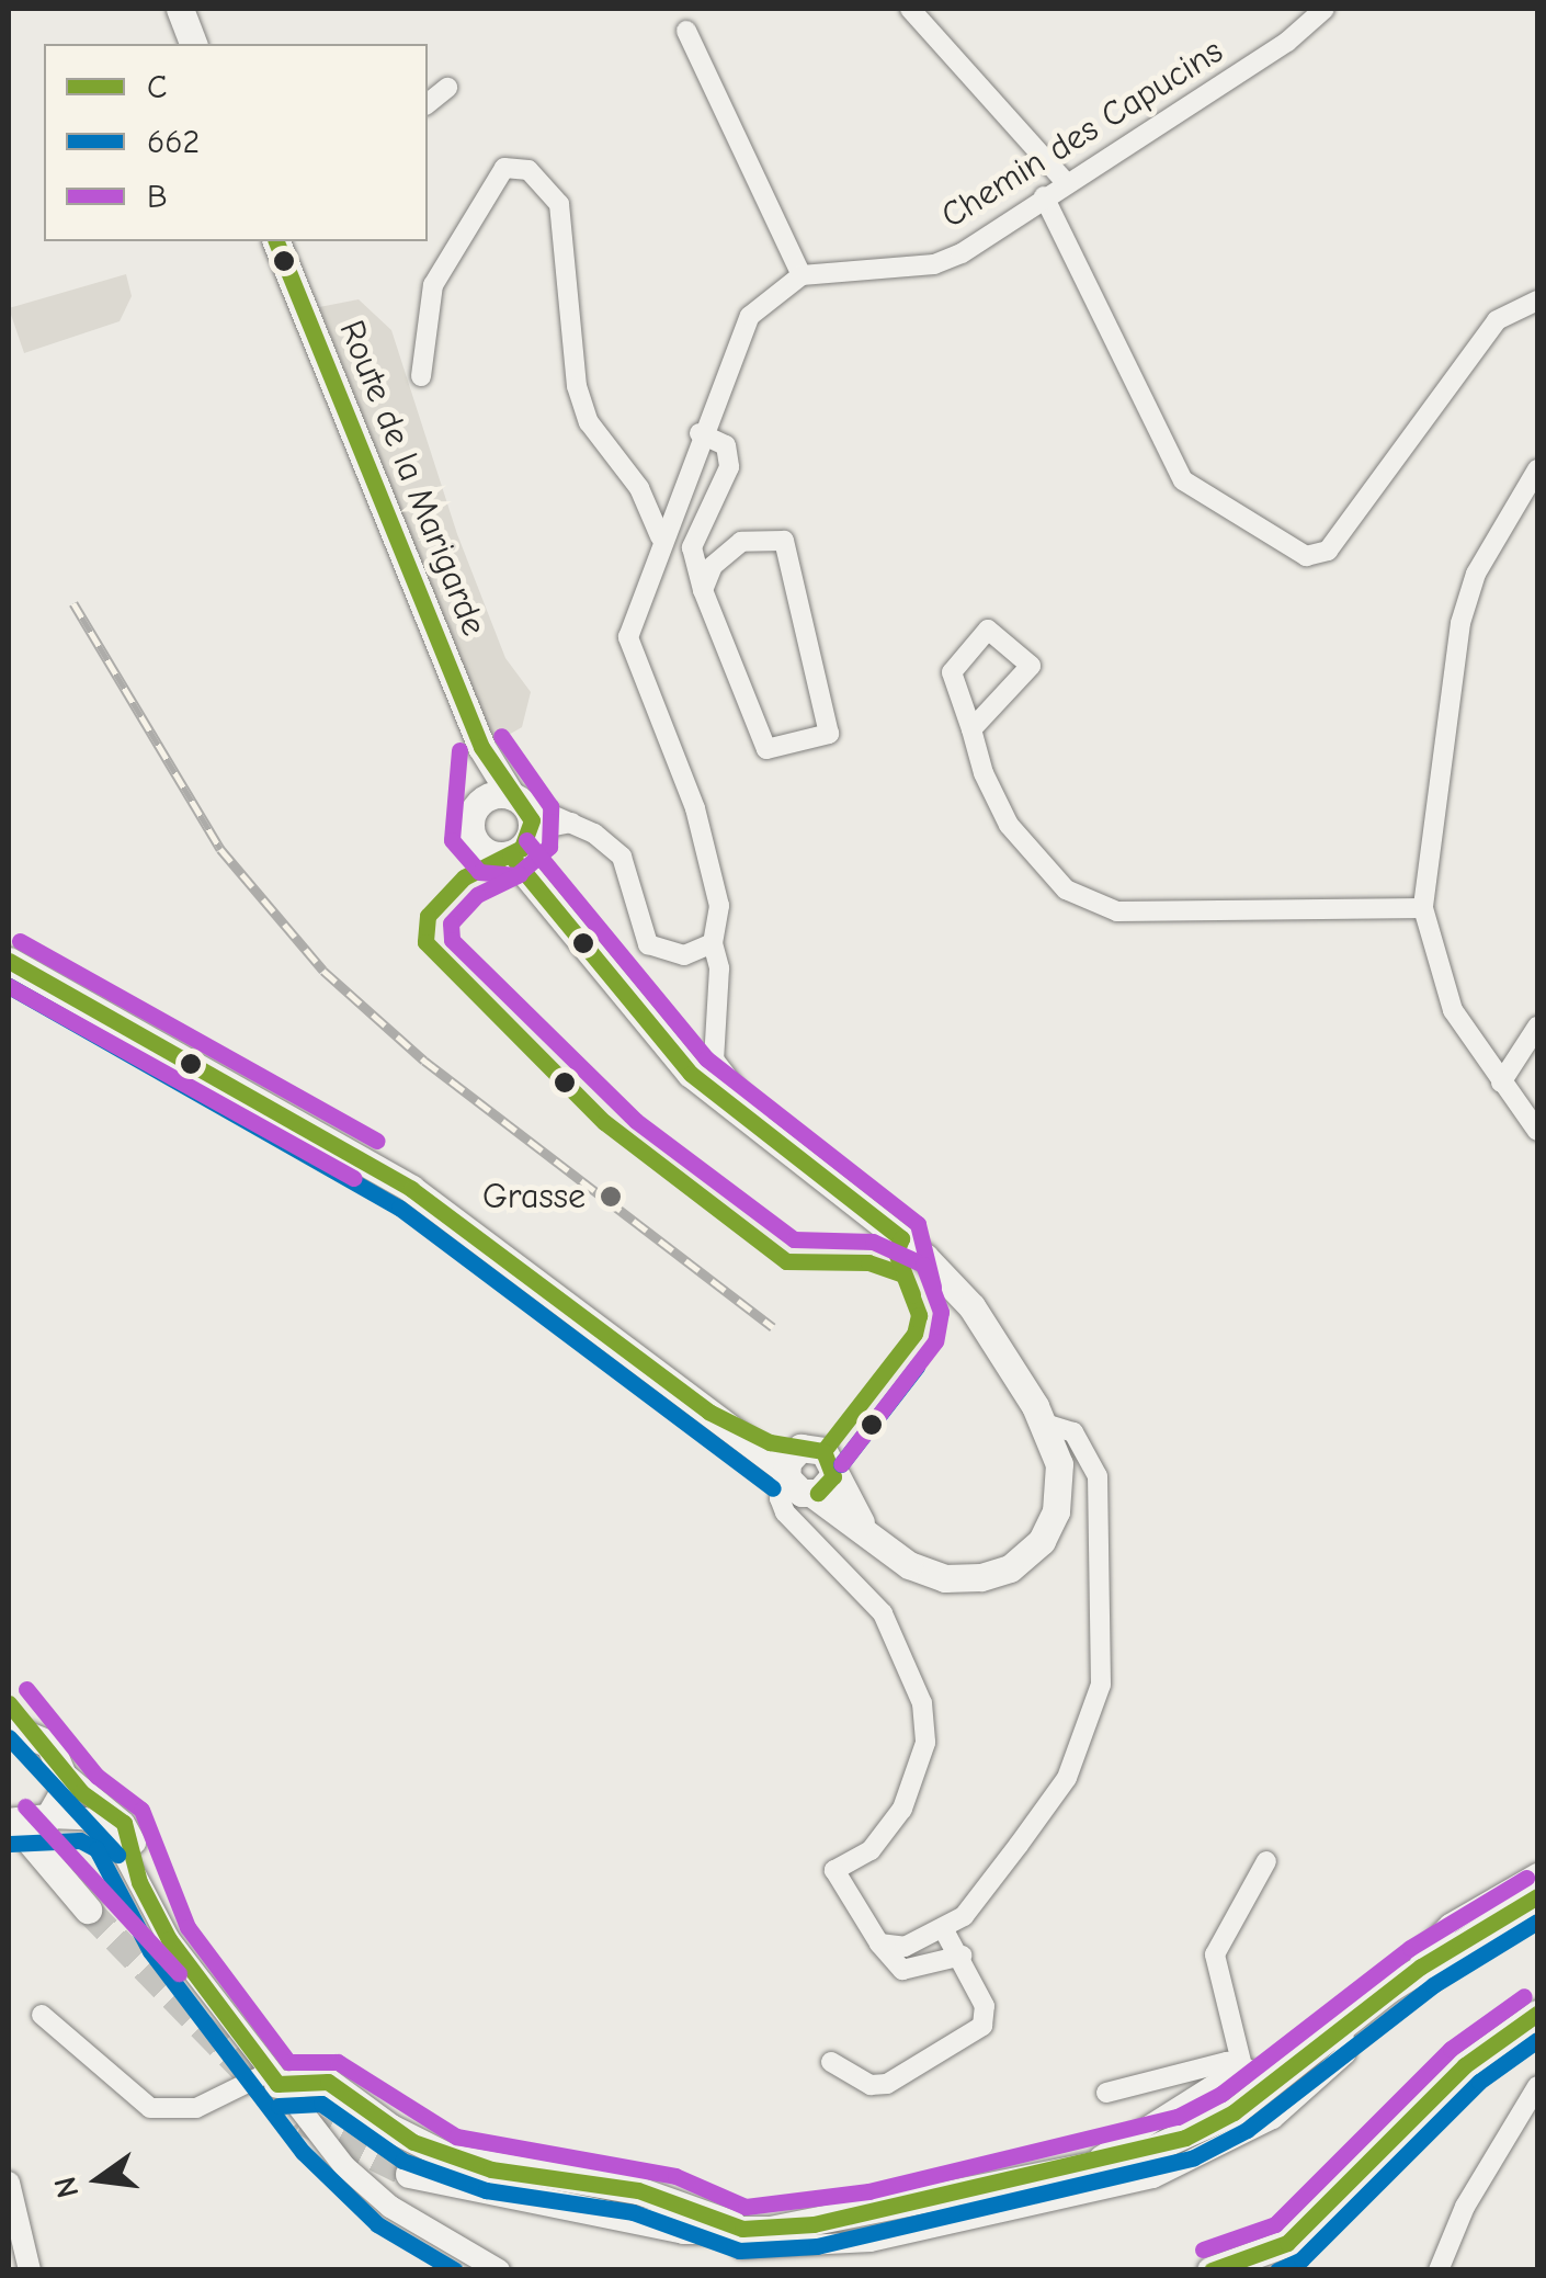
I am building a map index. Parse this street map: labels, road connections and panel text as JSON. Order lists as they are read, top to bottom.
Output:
{
  "streets": {
    "main road": ["Route de la Marigarde"],
    "street": ["Chemin des Capucins"]
  },
  "places": ["Grasse"],
  "lines": ["transit line C", "transit line B", "transit line 662"],
  "legend": ["C", "662", "B"],
  "north": "left"
}
